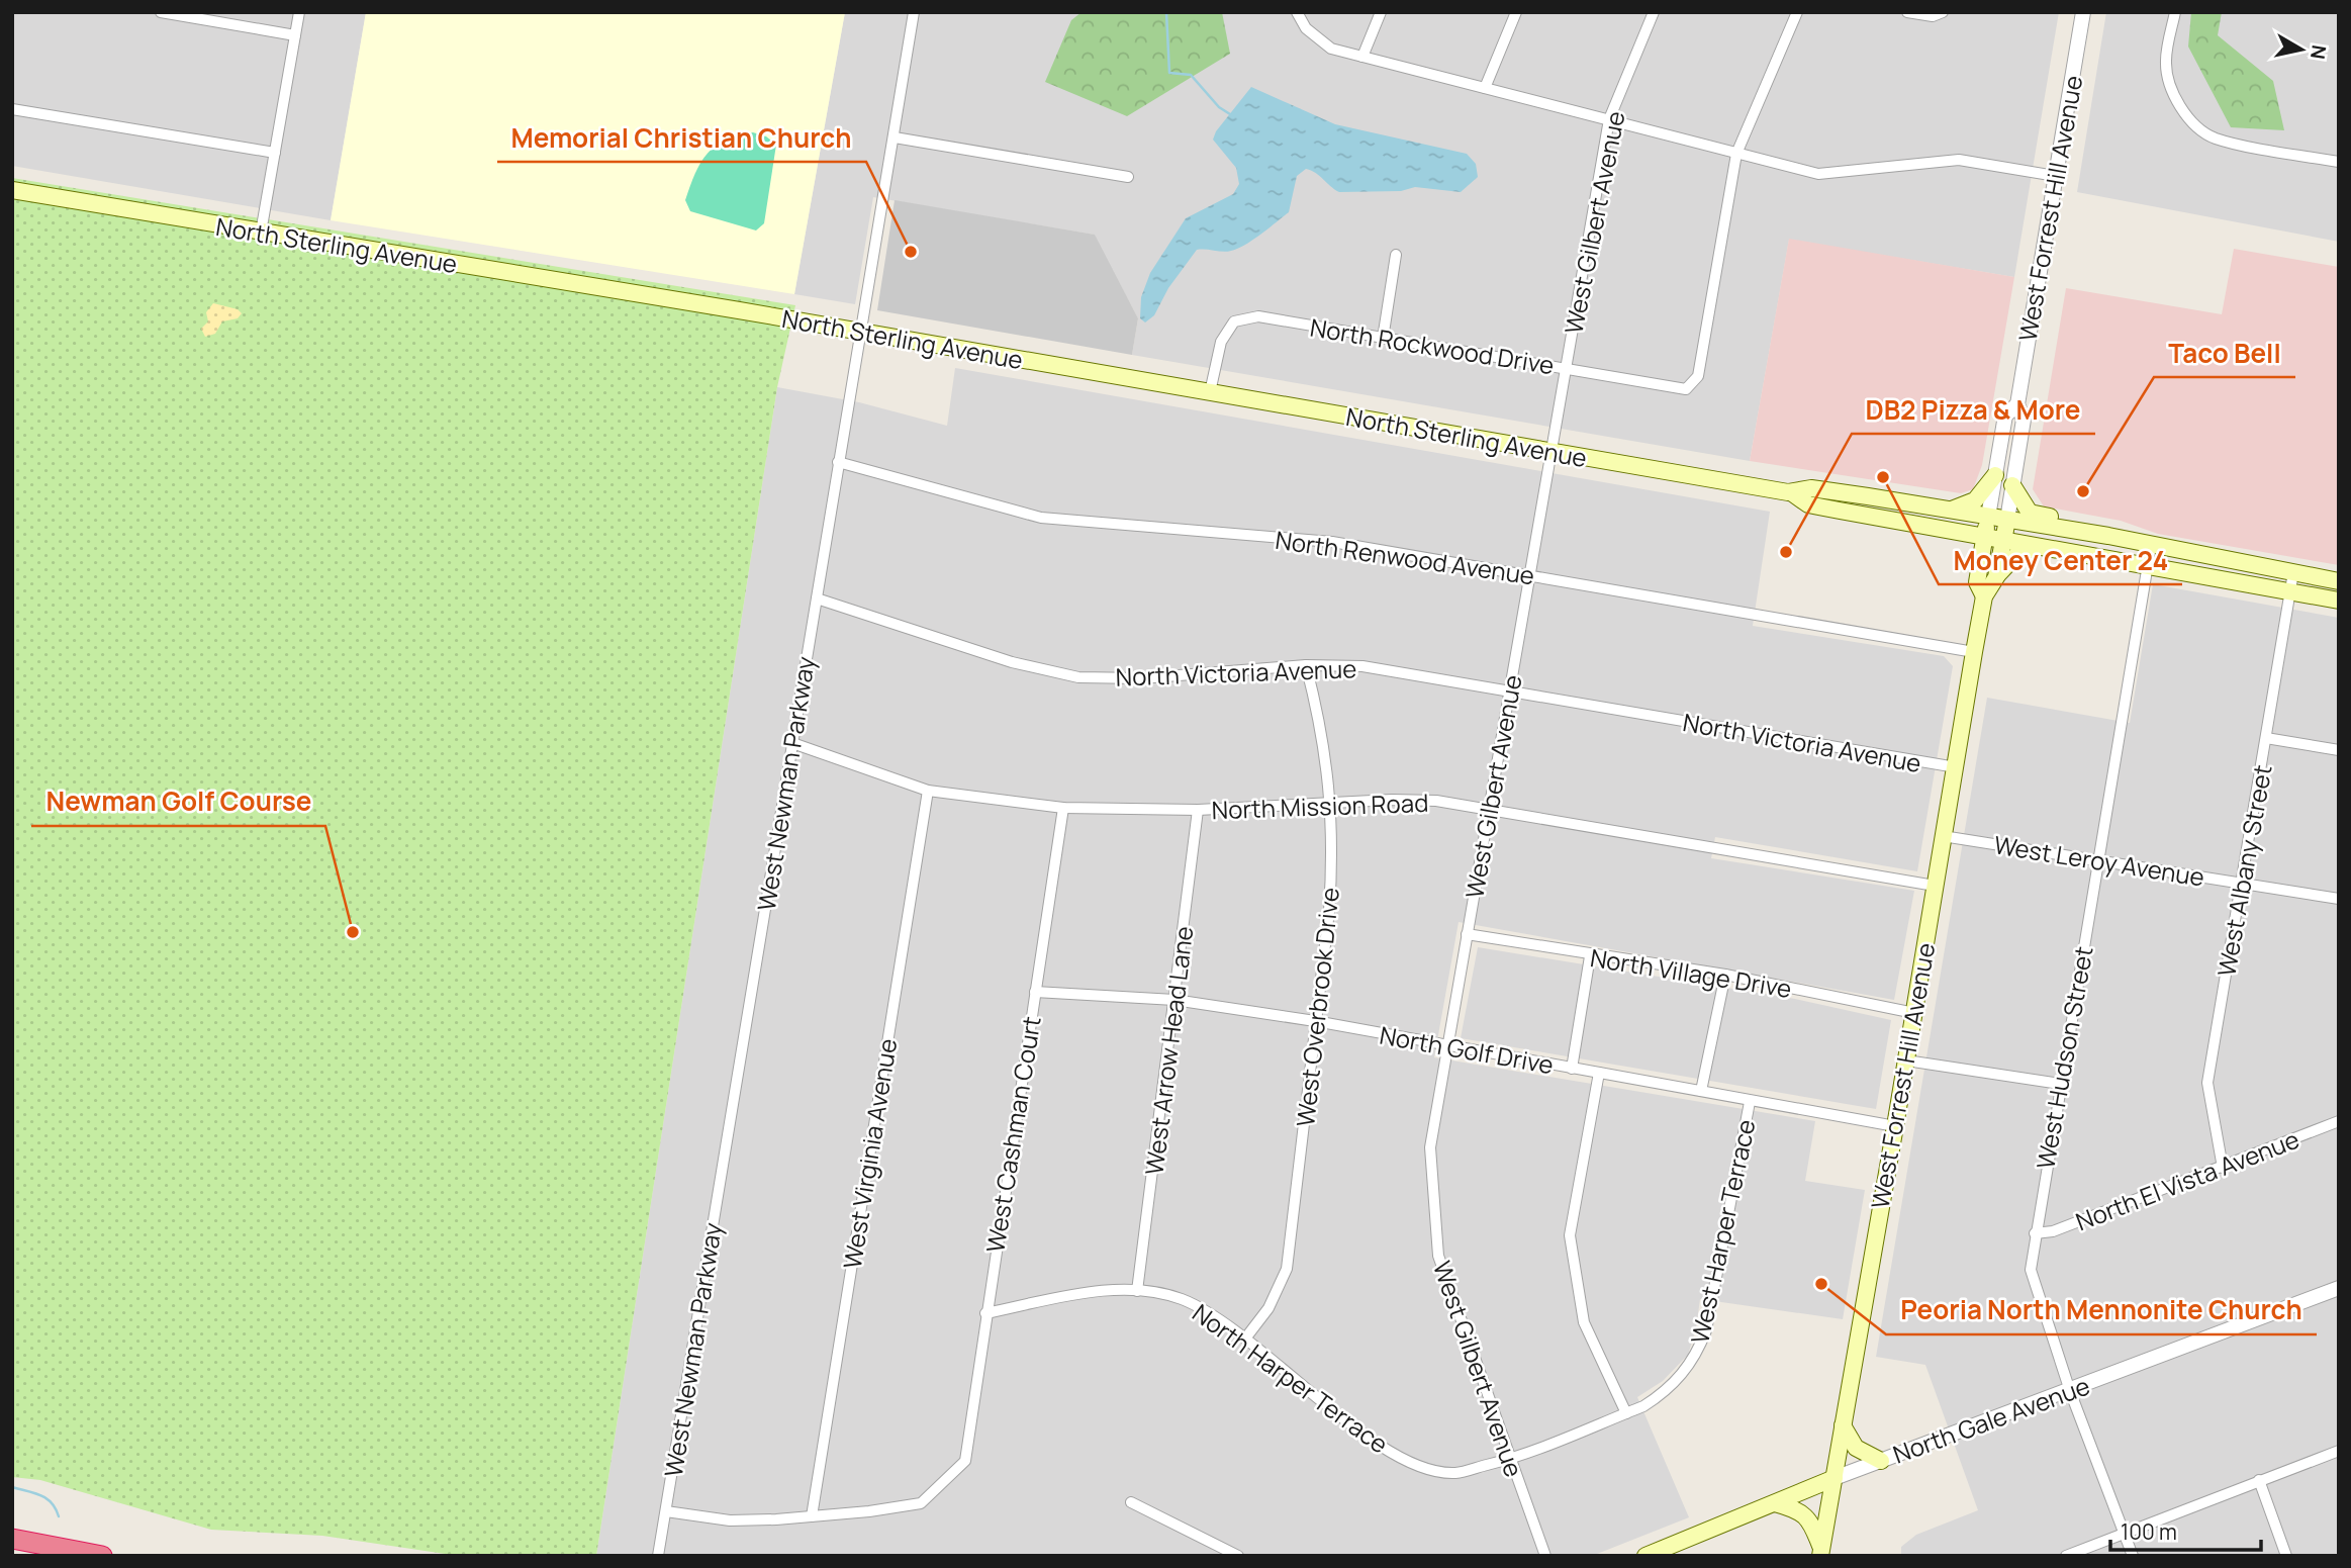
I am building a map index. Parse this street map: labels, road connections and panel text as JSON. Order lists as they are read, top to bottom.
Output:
{
  "streets": {
    "main road": ["West Forrest Hill Avenue", "North Sterling Avenue", "North Gale Avenue"],
    "street": [
      "West Gilbert Avenue",
      "North Rockwood Drive",
      "North Renwood Avenue",
      "North Victoria Avenue",
      "West Newman Parkway",
      "North Mission Road",
      "West Leroy Avenue",
      "West Albany Street",
      "North Village Drive",
      "West Overbrook Drive",
      "North Golf Drive",
      "West Arrow Head Lane",
      "West Hudson Street",
      "West Cashman Court",
      "West Virginia Avenue",
      "North El Vista Avenue",
      "West Harper Terrace",
      "North Harper Terrace"
    ]
  },
  "crossings": [
    ["West Forrest Hill Avenue", "North Sterling Avenue"],
    ["West Forrest Hill Avenue", "North Renwood Avenue"],
    ["West Forrest Hill Avenue", "North Victoria Avenue"],
    ["West Forrest Hill Avenue", "North Mission Road"],
    ["West Forrest Hill Avenue", "West Leroy Avenue"],
    ["West Forrest Hill Avenue", "North Village Drive"],
    ["West Forrest Hill Avenue", "North Golf Drive"],
    ["West Forrest Hill Avenue", "North Gale Avenue"],
    ["West Gilbert Avenue", "North Sterling Avenue"],
    ["West Gilbert Avenue", "North Rockwood Drive"],
    ["West Gilbert Avenue", "North Renwood Avenue"],
    ["West Gilbert Avenue", "North Victoria Avenue"],
    ["West Gilbert Avenue", "North Mission Road"],
    ["West Gilbert Avenue", "North Village Drive"],
    ["West Gilbert Avenue", "North Golf Drive"],
    ["West Gilbert Avenue", "West Harper Terrace"],
    ["West Gilbert Avenue", "North Harper Terrace"],
    ["North Sterling Avenue", "North Rockwood Drive"],
    ["North Sterling Avenue", "West Newman Parkway"],
    ["North Sterling Avenue", "West Albany Street"],
    ["North Sterling Avenue", "West Hudson Street"],
    ["North Renwood Avenue", "West Newman Parkway"],
    ["North Victoria Avenue", "West Newman Parkway"],
    ["North Victoria Avenue", "West Overbrook Drive"],
    ["West Newman Parkway", "North Mission Road"],
    ["North Mission Road", "West Overbrook Drive"],
    ["North Mission Road", "West Arrow Head Lane"],
    ["North Mission Road", "West Cashman Court"],
    ["North Mission Road", "West Virginia Avenue"],
    ["West Leroy Avenue", "West Albany Street"],
    ["West Leroy Avenue", "West Hudson Street"],
    ["West Albany Street", "North El Vista Avenue"],
    ["West Overbrook Drive", "North Golf Drive"],
    ["West Overbrook Drive", "North Harper Terrace"],
    ["North Golf Drive", "West Arrow Head Lane"],
    ["North Golf Drive", "West Cashman Court"],
    ["North Golf Drive", "West Harper Terrace"],
    ["West Arrow Head Lane", "North Harper Terrace"],
    ["West Hudson Street", "North El Vista Avenue"],
    ["West Hudson Street", "North Gale Avenue"],
    ["West Cashman Court", "West Virginia Avenue"],
    ["West Cashman Court", "North Harper Terrace"],
    ["West Harper Terrace", "North Harper Terrace"]
  ],
  "places": [
    "Memorial Christian Church",
    "Money Center 24",
    "Taco Bell",
    "DB2 Pizza & More",
    "Newman Golf Course",
    "Peoria North Mennonite Church"
  ],
  "scale_bar": "100 m",
  "north": "right"
}
